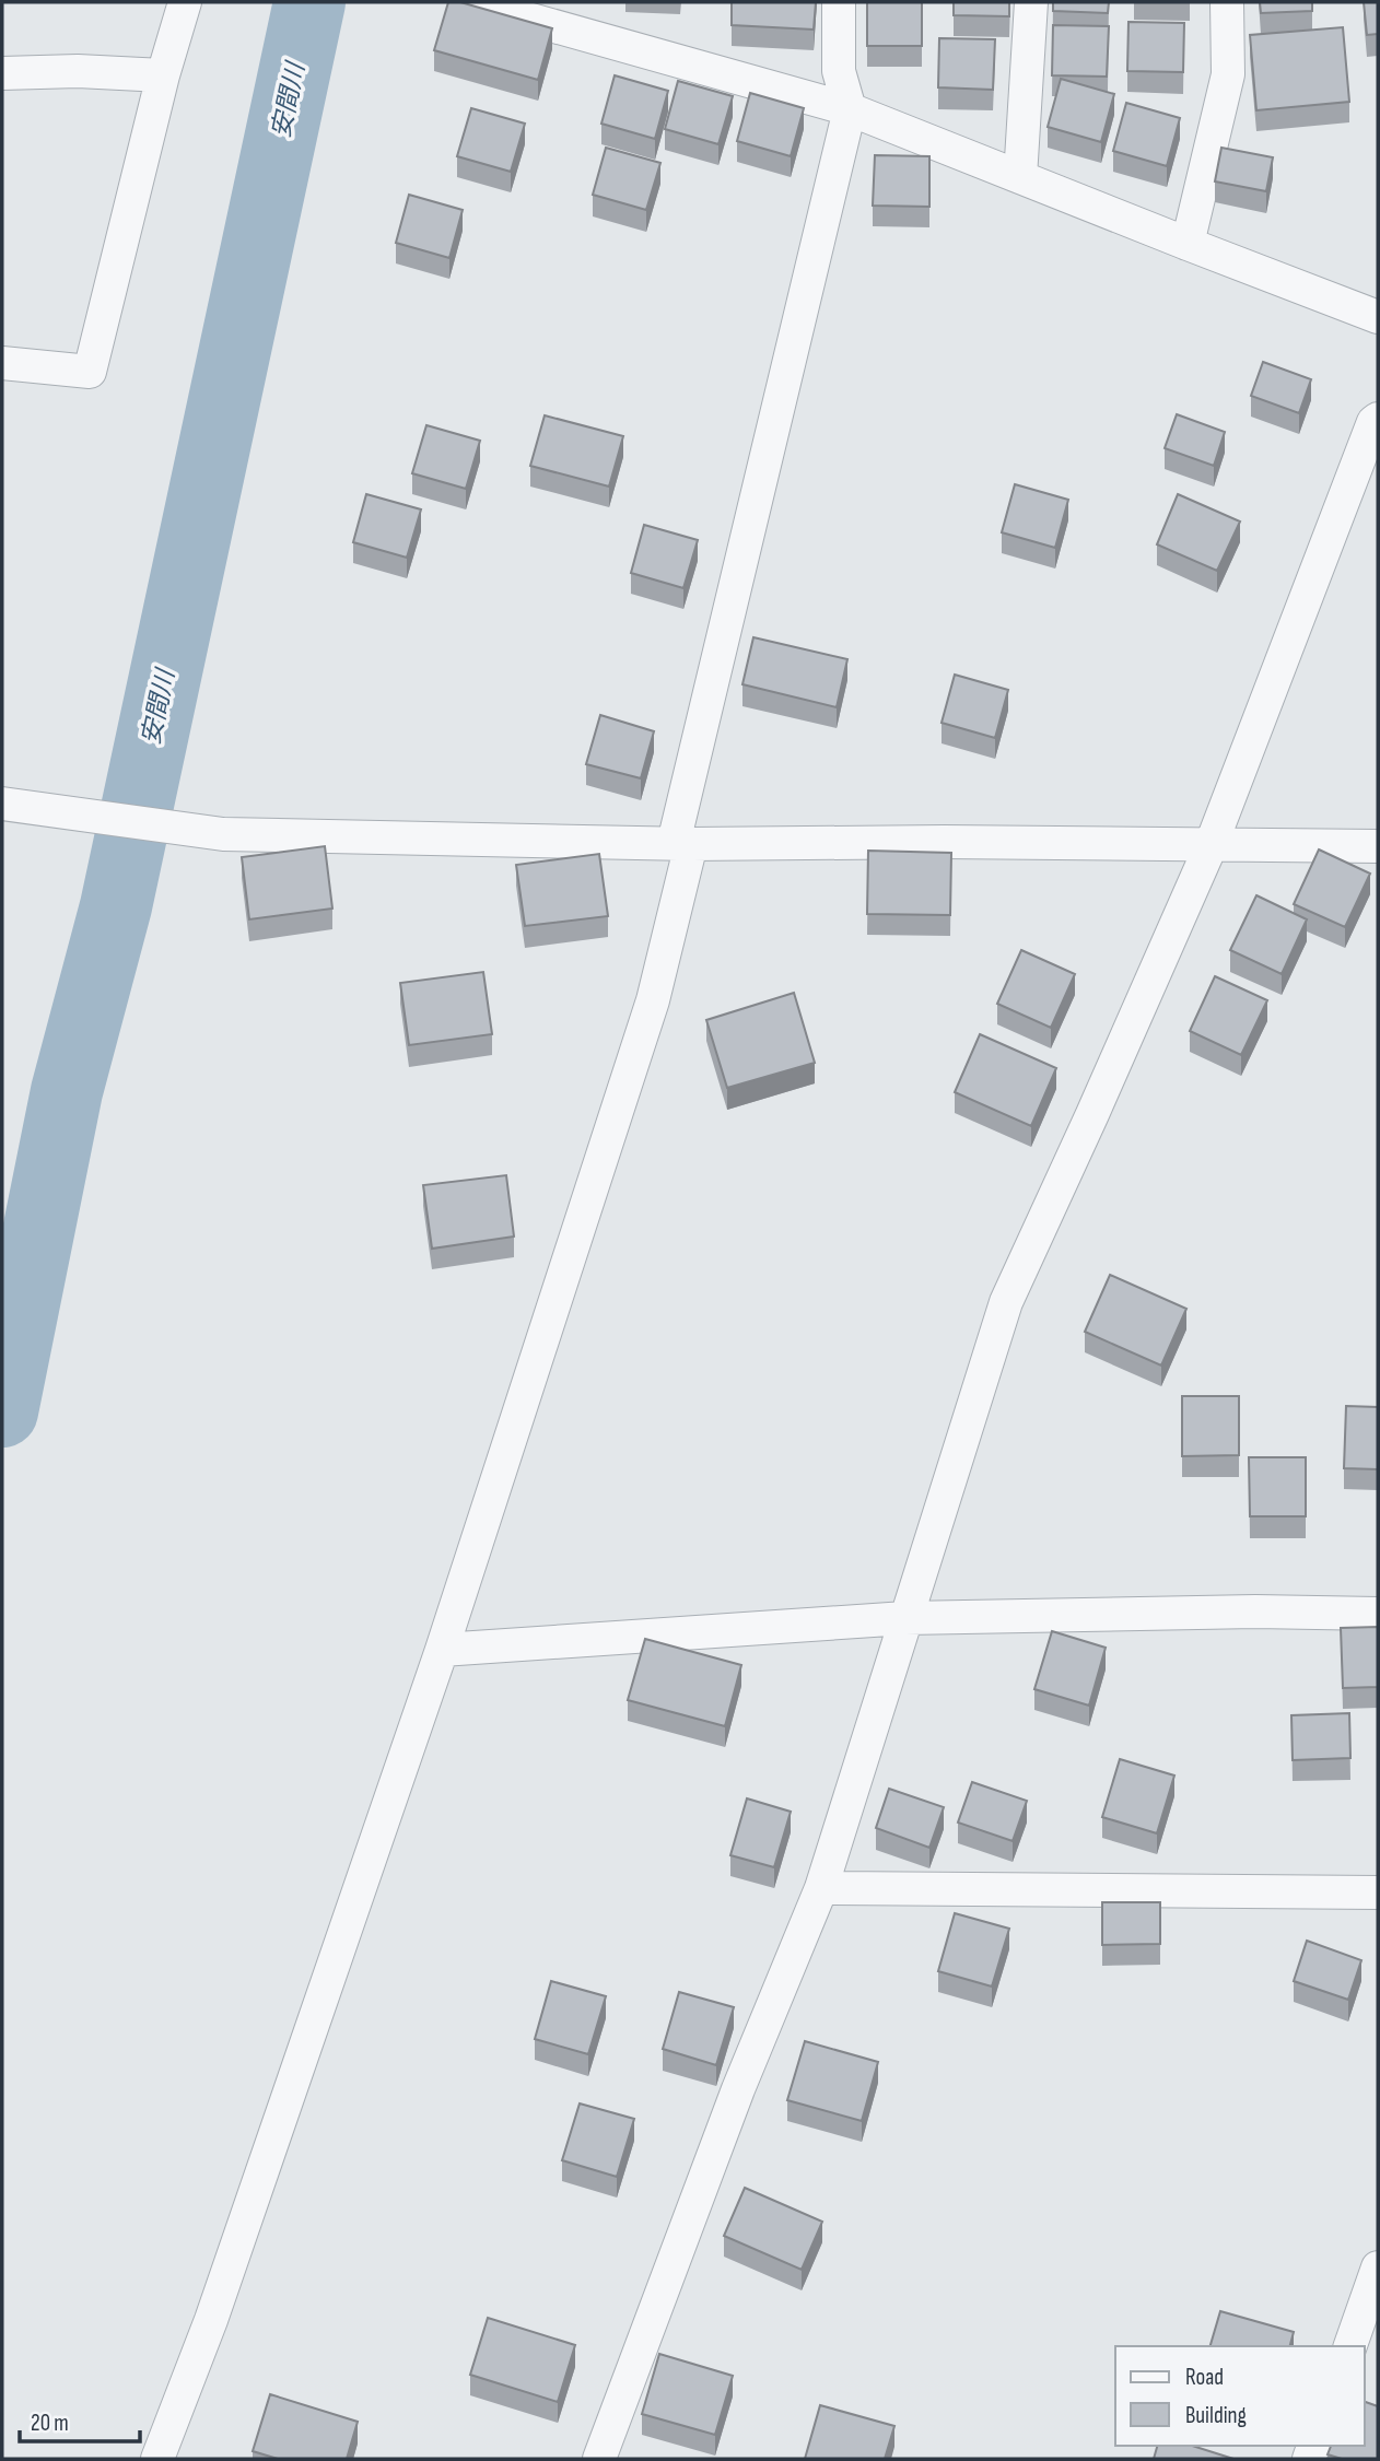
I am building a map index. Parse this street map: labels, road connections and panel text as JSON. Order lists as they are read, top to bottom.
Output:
{
  "water": ["安間川"],
  "legend": ["Road", "Building"],
  "scale_bar": "20 m"
}
